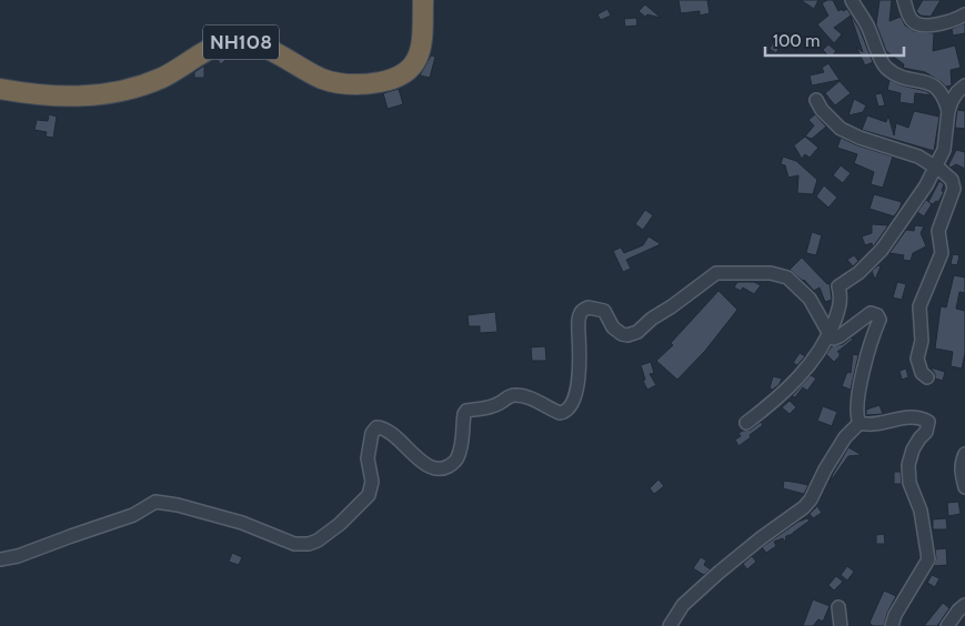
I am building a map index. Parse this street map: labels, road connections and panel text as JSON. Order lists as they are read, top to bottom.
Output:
{
  "streets": {
    "highway": ["NH108"]
  },
  "scale_bar": "100 m"
}
